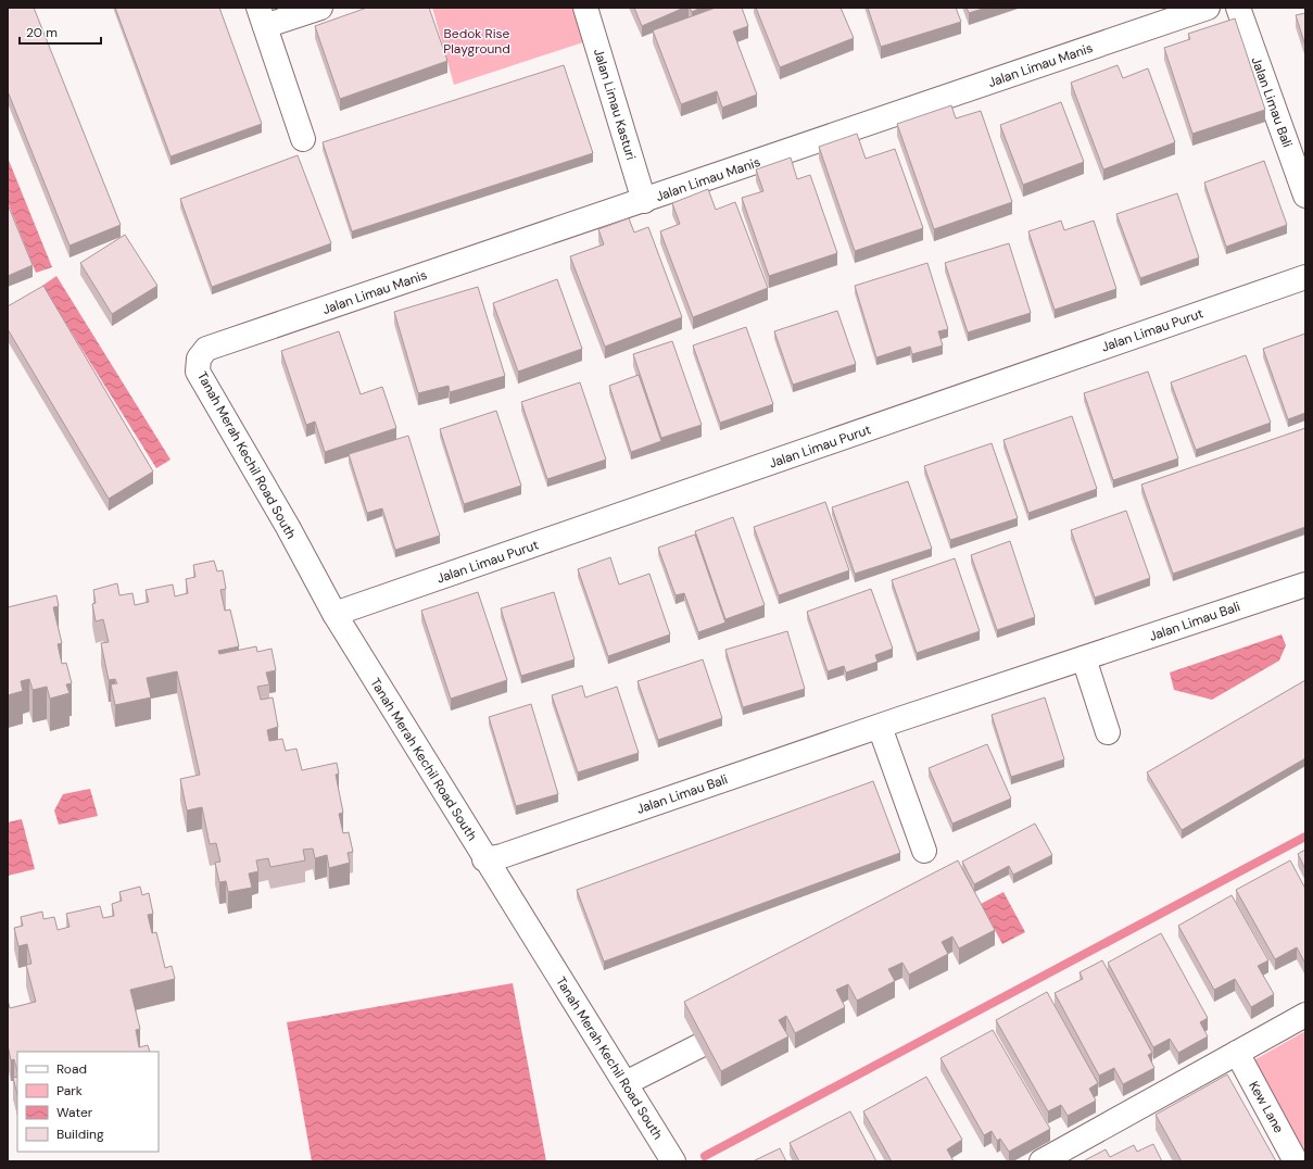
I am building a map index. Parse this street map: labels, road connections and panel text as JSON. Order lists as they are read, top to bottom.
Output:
{
  "streets": {
    "street": [
      "Jalan Limau Manis",
      "Jalan Limau Bali",
      "Jalan Limau Kasturi",
      "Jalan Limau Purut",
      "Tanah Merah Kechil Road South",
      "Kew Lane"
    ]
  },
  "crossings": [
    ["Jalan Limau Manis", "Jalan Limau Kasturi"],
    ["Jalan Limau Manis", "Tanah Merah Kechil Road South"],
    ["Jalan Limau Bali", "Tanah Merah Kechil Road South"],
    ["Jalan Limau Purut", "Tanah Merah Kechil Road South"]
  ],
  "parks": ["Bedok Rise Playground"],
  "legend": [
    "Road",
    "Park",
    "Water",
    "Building"
  ],
  "scale_bar": "20 m"
}
